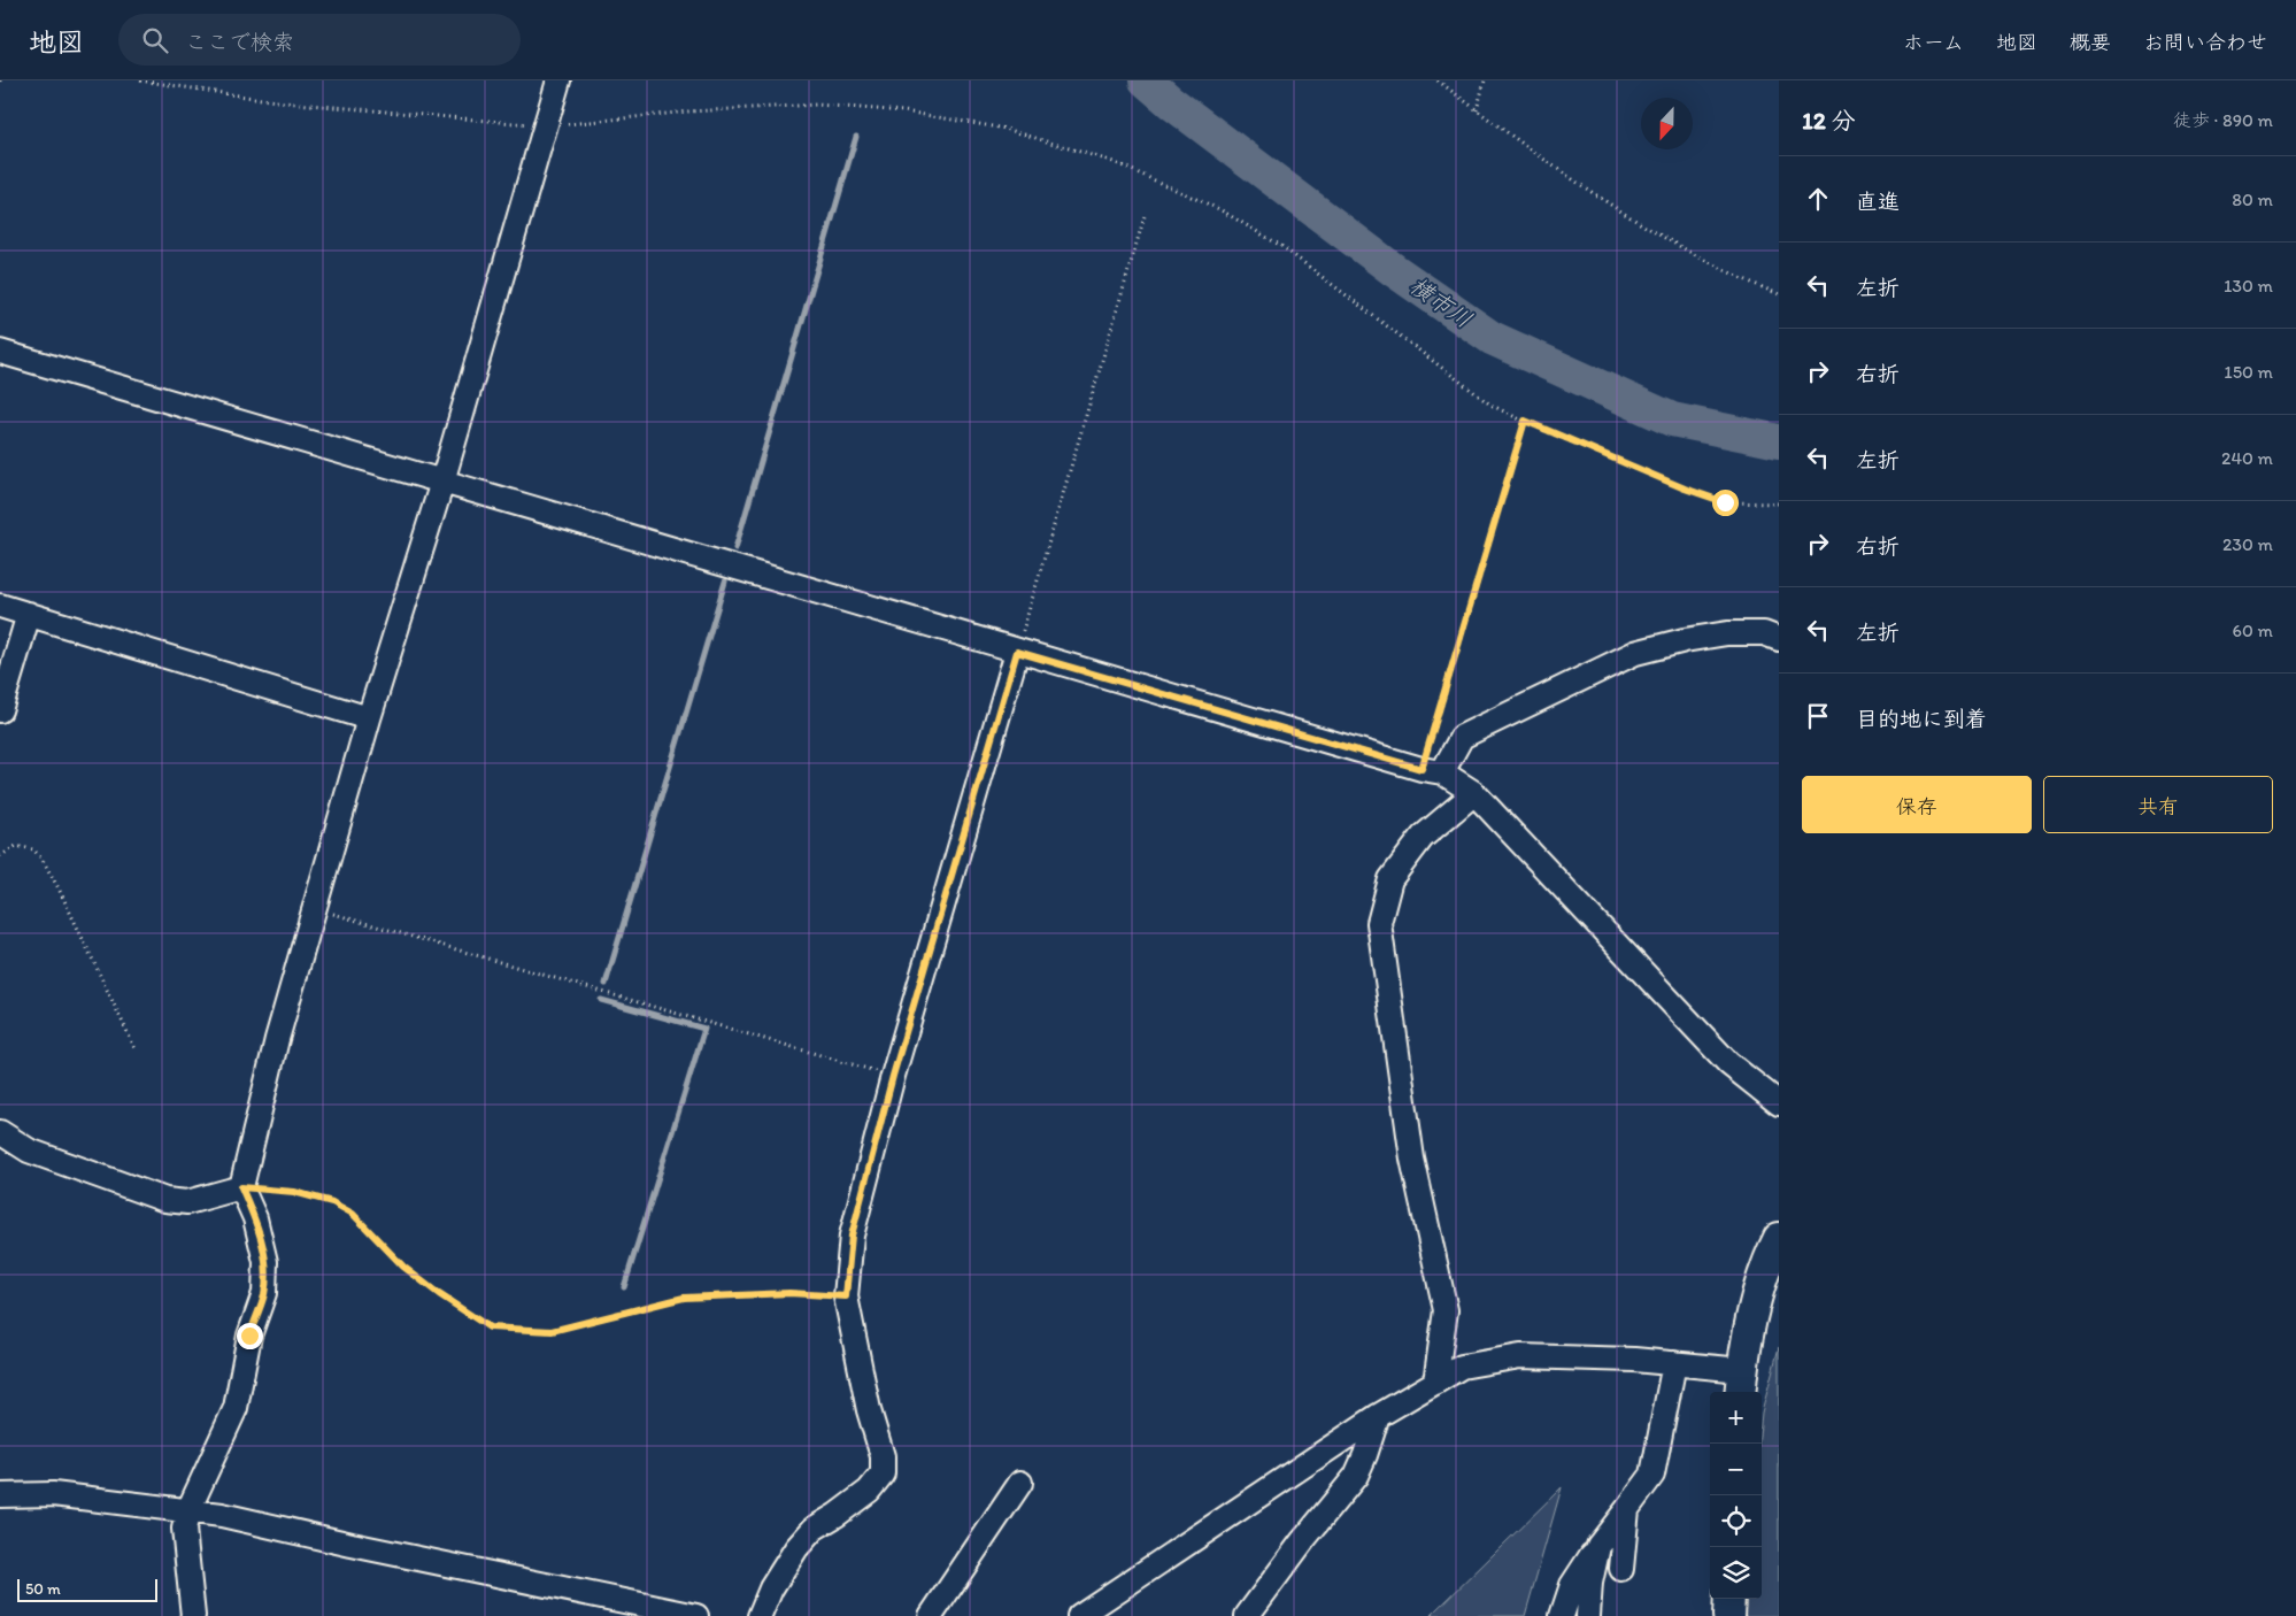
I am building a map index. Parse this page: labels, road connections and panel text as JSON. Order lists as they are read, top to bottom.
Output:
{
  "water": ["横市川"],
  "scale_bar": "50 m",
  "north": "bottom",
  "page": {
    "header": "地図",
    "search": "ここで検索",
    "nav": [
      "ホーム",
      "地図",
      "概要",
      "お問い合わせ"
    ],
    "heading": ["12 分", "徒歩 · 890 m"],
    "list": [
      ["直進", "80 m"],
      ["左折", "130 m"],
      ["右折", "150 m"],
      ["左折", "240 m"],
      ["右折", "230 m"],
      ["左折", "60 m"],
      "目的地に到着"
    ],
    "buttons": ["保存", "共有"],
    "map_buttons": ["+", "−"],
    "scale": "50 m"
  }
}
